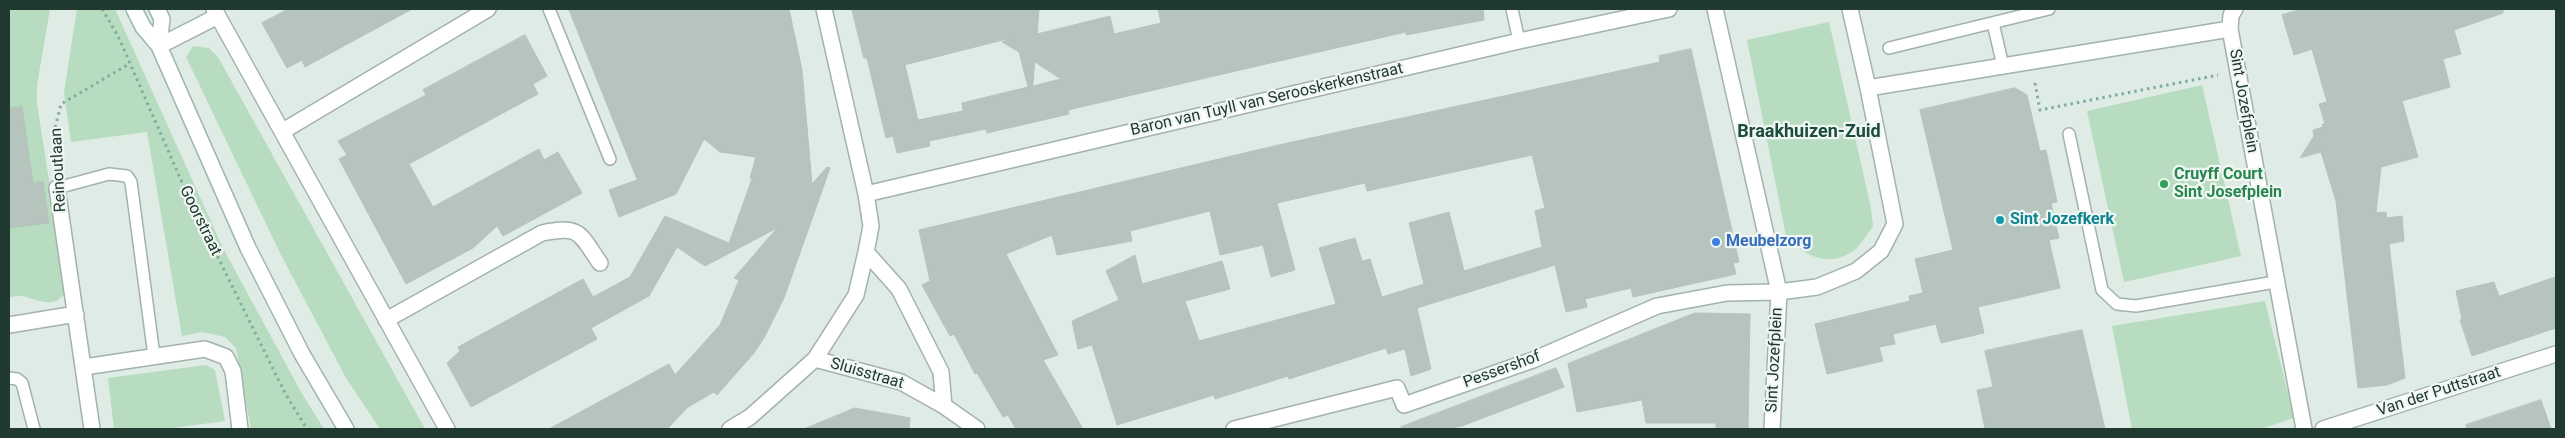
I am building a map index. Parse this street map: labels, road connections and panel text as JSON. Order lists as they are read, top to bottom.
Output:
{
  "streets": {
    "street": [
      "Baron van Tuyll van Serooskerkenstraat",
      "Sint Jozefplein",
      "Reinoutlaan",
      "Goorstraat",
      "Pessershof",
      "Sluisstraat",
      "Van der Puttstraat"
    ]
  },
  "crossings": [
    ["Baron van Tuyll van Serooskerkenstraat", "Sluisstraat"],
    ["Sint Jozefplein", "Pessershof"],
    ["Reinoutlaan", "Goorstraat"]
  ],
  "districts": ["Braakhuizen-Zuid"],
  "places": ["Cruyff Court Sint Josefplein", "Sint Jozefkerk", "Meubelzorg"]
}
